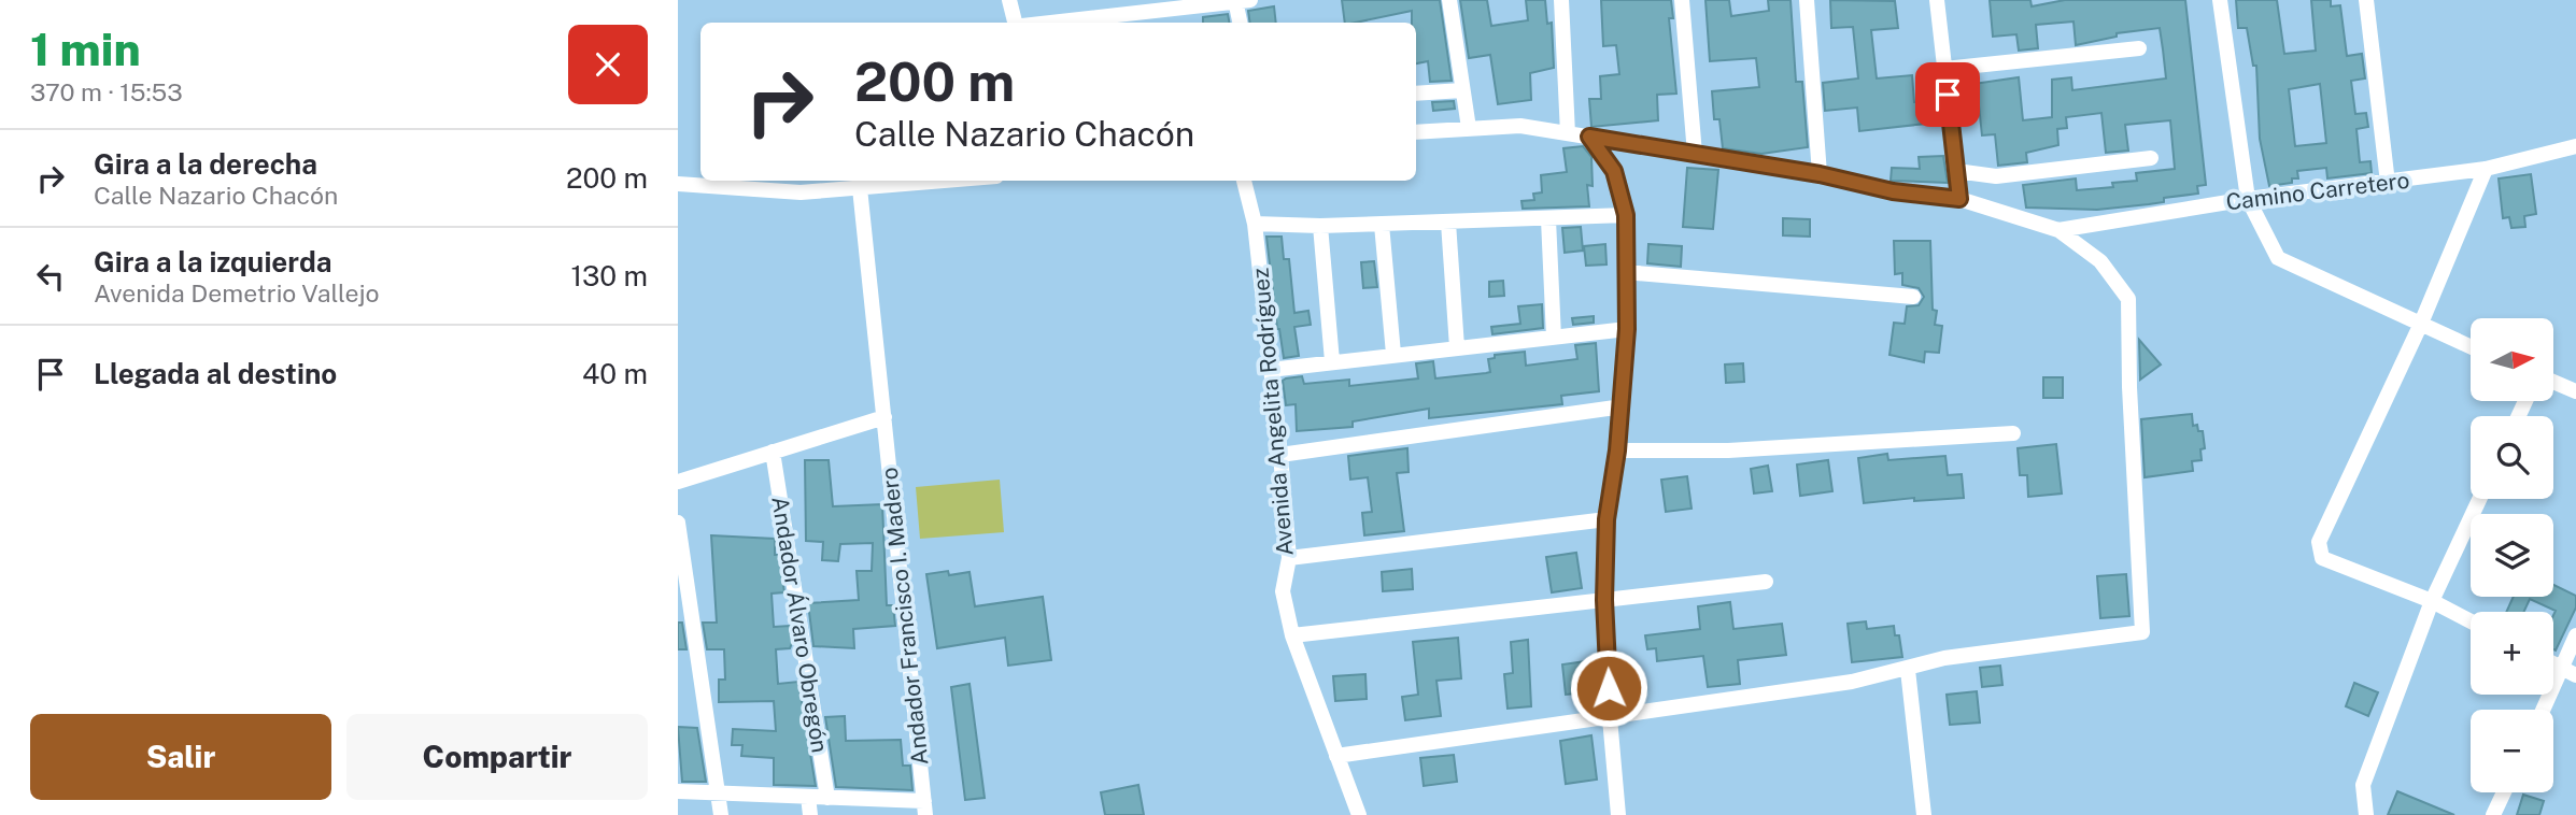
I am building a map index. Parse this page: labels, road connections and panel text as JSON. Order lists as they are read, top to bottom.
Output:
{
  "streets": {
    "street": [
      "Camino Carretero",
      "Avenida Angelita Rodríguez",
      "Andador Francisco I. Madero",
      "Andador Álvaro Obregón"
    ]
  },
  "north": "right",
  "page": {
    "heading": ["1 min", "370 m · 15:53"],
    "turn": ["200 m", "Calle Nazario Chacón"],
    "list": [
      {
        "name": "Gira a la derecha",
        "note": "Calle Nazario Chacón",
        "value": "200 m"
      },
      {
        "name": "Gira a la izquierda",
        "note": "Avenida Demetrio Vallejo",
        "value": "130 m"
      },
      {
        "name": "Llegada al destino",
        "value": "40 m"
      }
    ],
    "map_buttons": ["+", "−"],
    "buttons": ["Salir", "Compartir"]
  }
}
